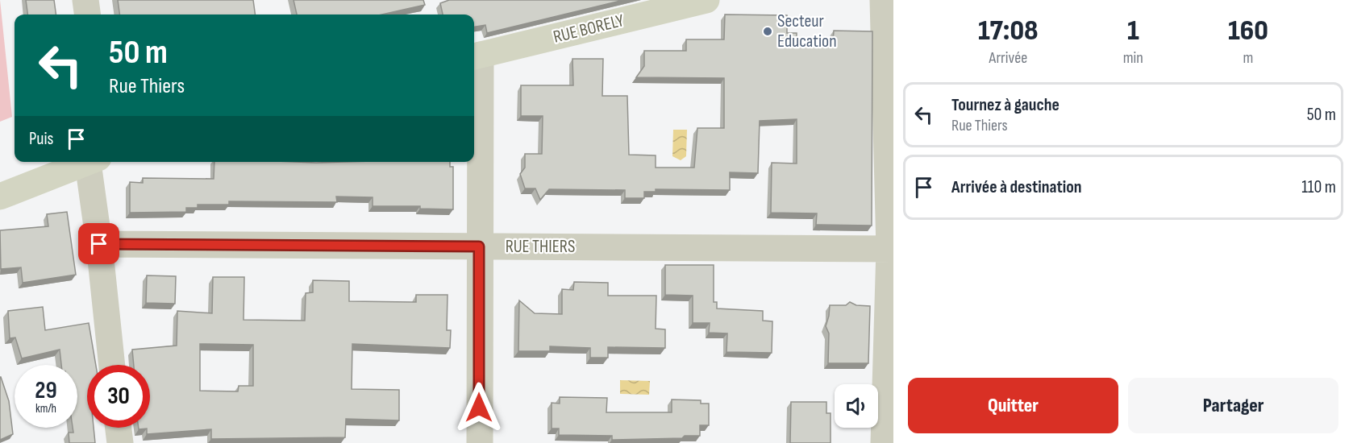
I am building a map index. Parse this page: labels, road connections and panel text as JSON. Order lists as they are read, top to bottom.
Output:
{
  "streets": {
    "main road": ["RUE BORELY"],
    "street": ["RUE THIERS"]
  },
  "places": ["Secteur Education"],
  "page": {
    "eta": [
      "17:08",
      "Arrivée",
      "1",
      "min",
      "160",
      "m"
    ],
    "turn": ["50 m", "Rue Thiers"],
    "list": [
      {
        "name": "Tournez à gauche",
        "note": "Rue Thiers",
        "value": "50 m"
      },
      {
        "name": "Arrivée à destination",
        "value": "110 m"
      }
    ],
    "then": "Puis",
    "speed": "29 km/h",
    "limit": "30",
    "buttons": ["Quitter", "Partager"]
  }
}
